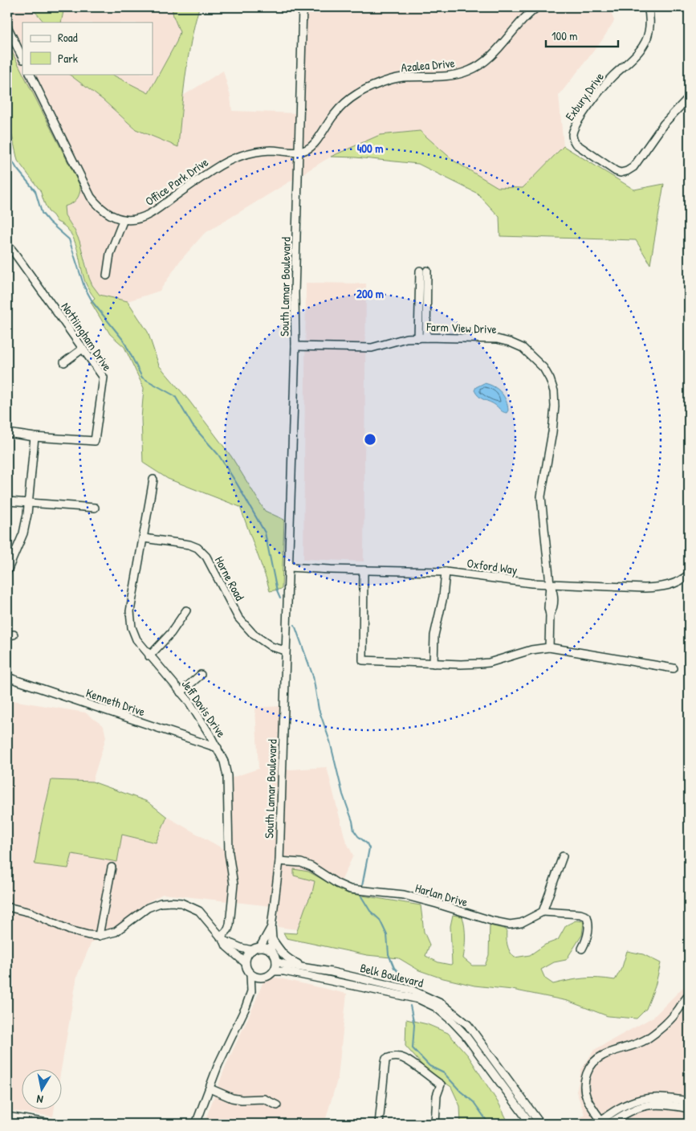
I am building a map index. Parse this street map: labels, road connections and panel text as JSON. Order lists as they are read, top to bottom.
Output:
{
  "streets": {
    "street": [
      "Azalea Drive",
      "Exbury Drive",
      "Office Park Drive",
      "South Lamar Boulevard",
      "Farm View Drive",
      "Nottiingham Drive",
      "Oxford Way",
      "Horne Road",
      "Kenneth Drive",
      "Jeff Davis Drive",
      "Harlan Drive",
      "Belk Boulevard"
    ]
  },
  "crossings": [
    ["Azalea Drive", "Office Park Drive"],
    ["Azalea Drive", "South Lamar Boulevard"],
    ["Office Park Drive", "South Lamar Boulevard"],
    ["South Lamar Boulevard", "Farm View Drive"],
    ["South Lamar Boulevard", "Oxford Way"],
    ["South Lamar Boulevard", "Horne Road"],
    ["South Lamar Boulevard", "Harlan Drive"],
    ["South Lamar Boulevard", "Belk Boulevard"],
    ["Farm View Drive", "Oxford Way"],
    ["Horne Road", "Jeff Davis Drive"],
    ["Kenneth Drive", "Jeff Davis Drive"]
  ],
  "legend": ["Road", "Park"],
  "scale_bar": "100 m",
  "north": "bottom",
  "rings": ["400 m", "200 m"]
}
